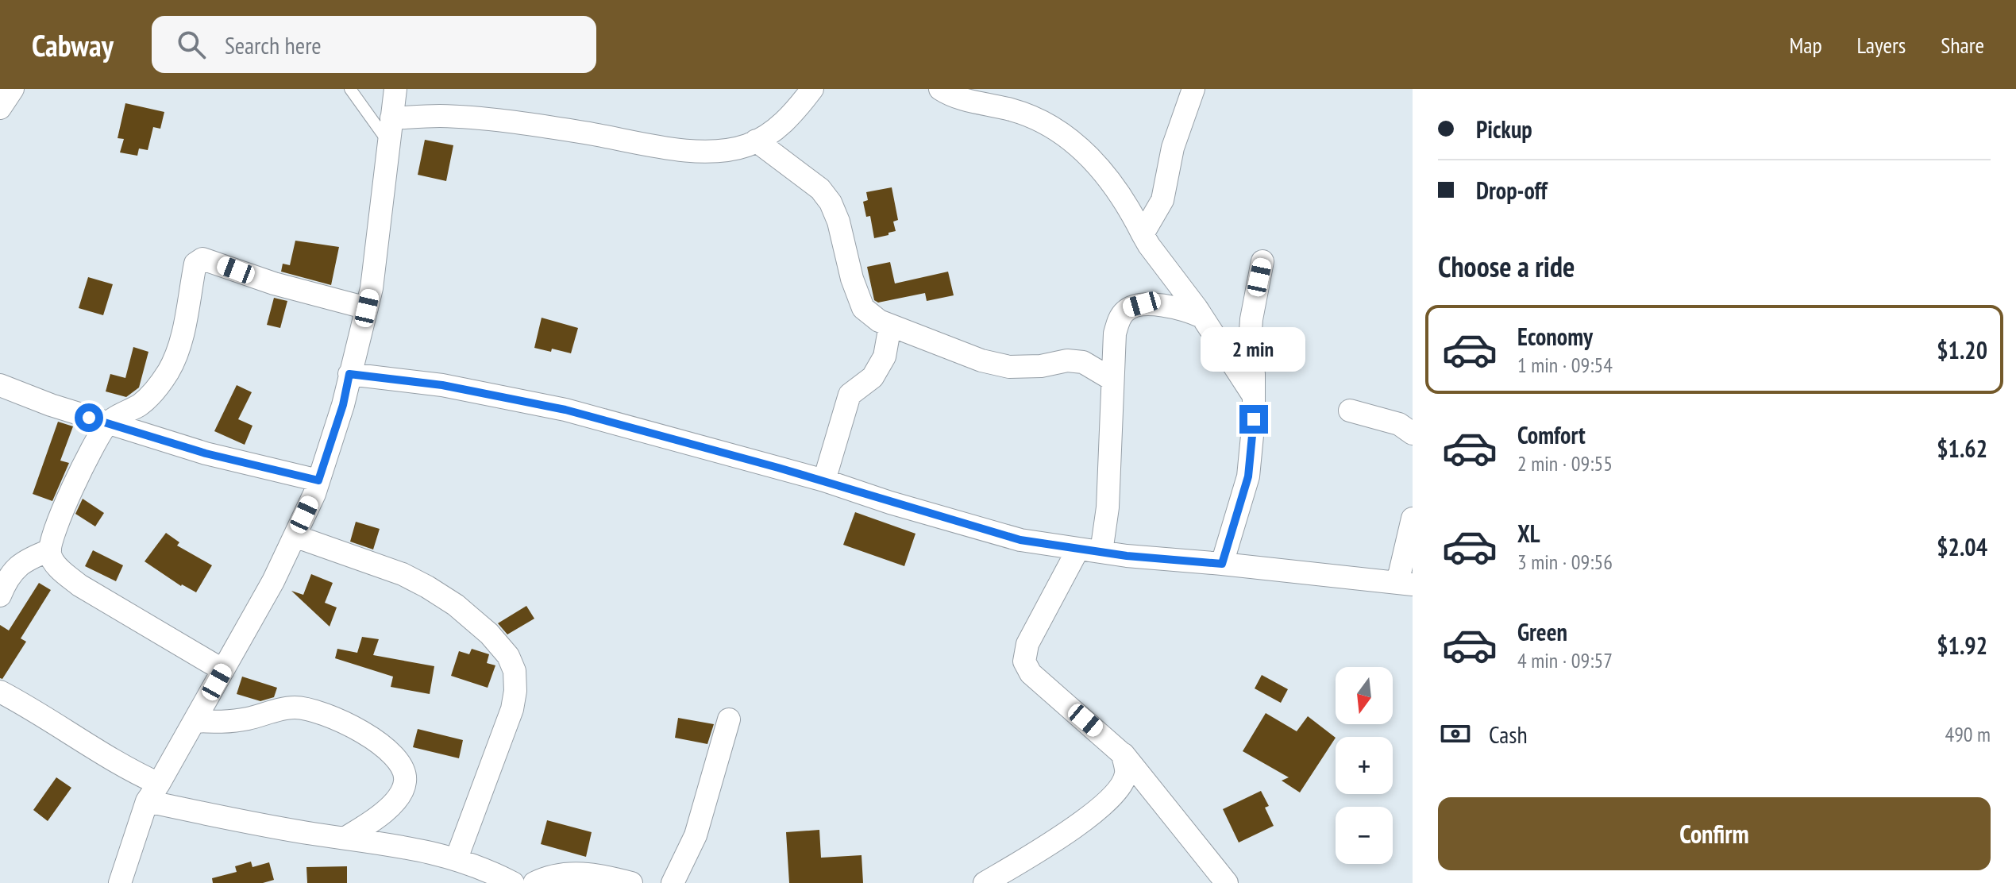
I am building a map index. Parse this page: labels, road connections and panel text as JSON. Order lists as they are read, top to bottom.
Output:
{
  "north": "bottom",
  "page": {
    "header": "Cabway",
    "search": "Search here",
    "nav": ["Map", "Layers", "Share"],
    "banner": ["Pickup", "Drop-off"],
    "heading": "Choose a ride",
    "list": [
      {
        "name": "Economy",
        "note": "1 min · 09:54",
        "value": "$1.20"
      },
      {
        "name": "Comfort",
        "note": "2 min · 09:55",
        "value": "$1.62"
      },
      {
        "name": "XL",
        "note": "3 min · 09:56",
        "value": "$2.04"
      },
      {
        "name": "Green",
        "note": "4 min · 09:57",
        "value": "$1.92"
      }
    ],
    "bubble": "2 min",
    "map_buttons": ["+", "−"],
    "pay": ["Cash", "490 m"],
    "buttons": "Confirm"
  }
}
